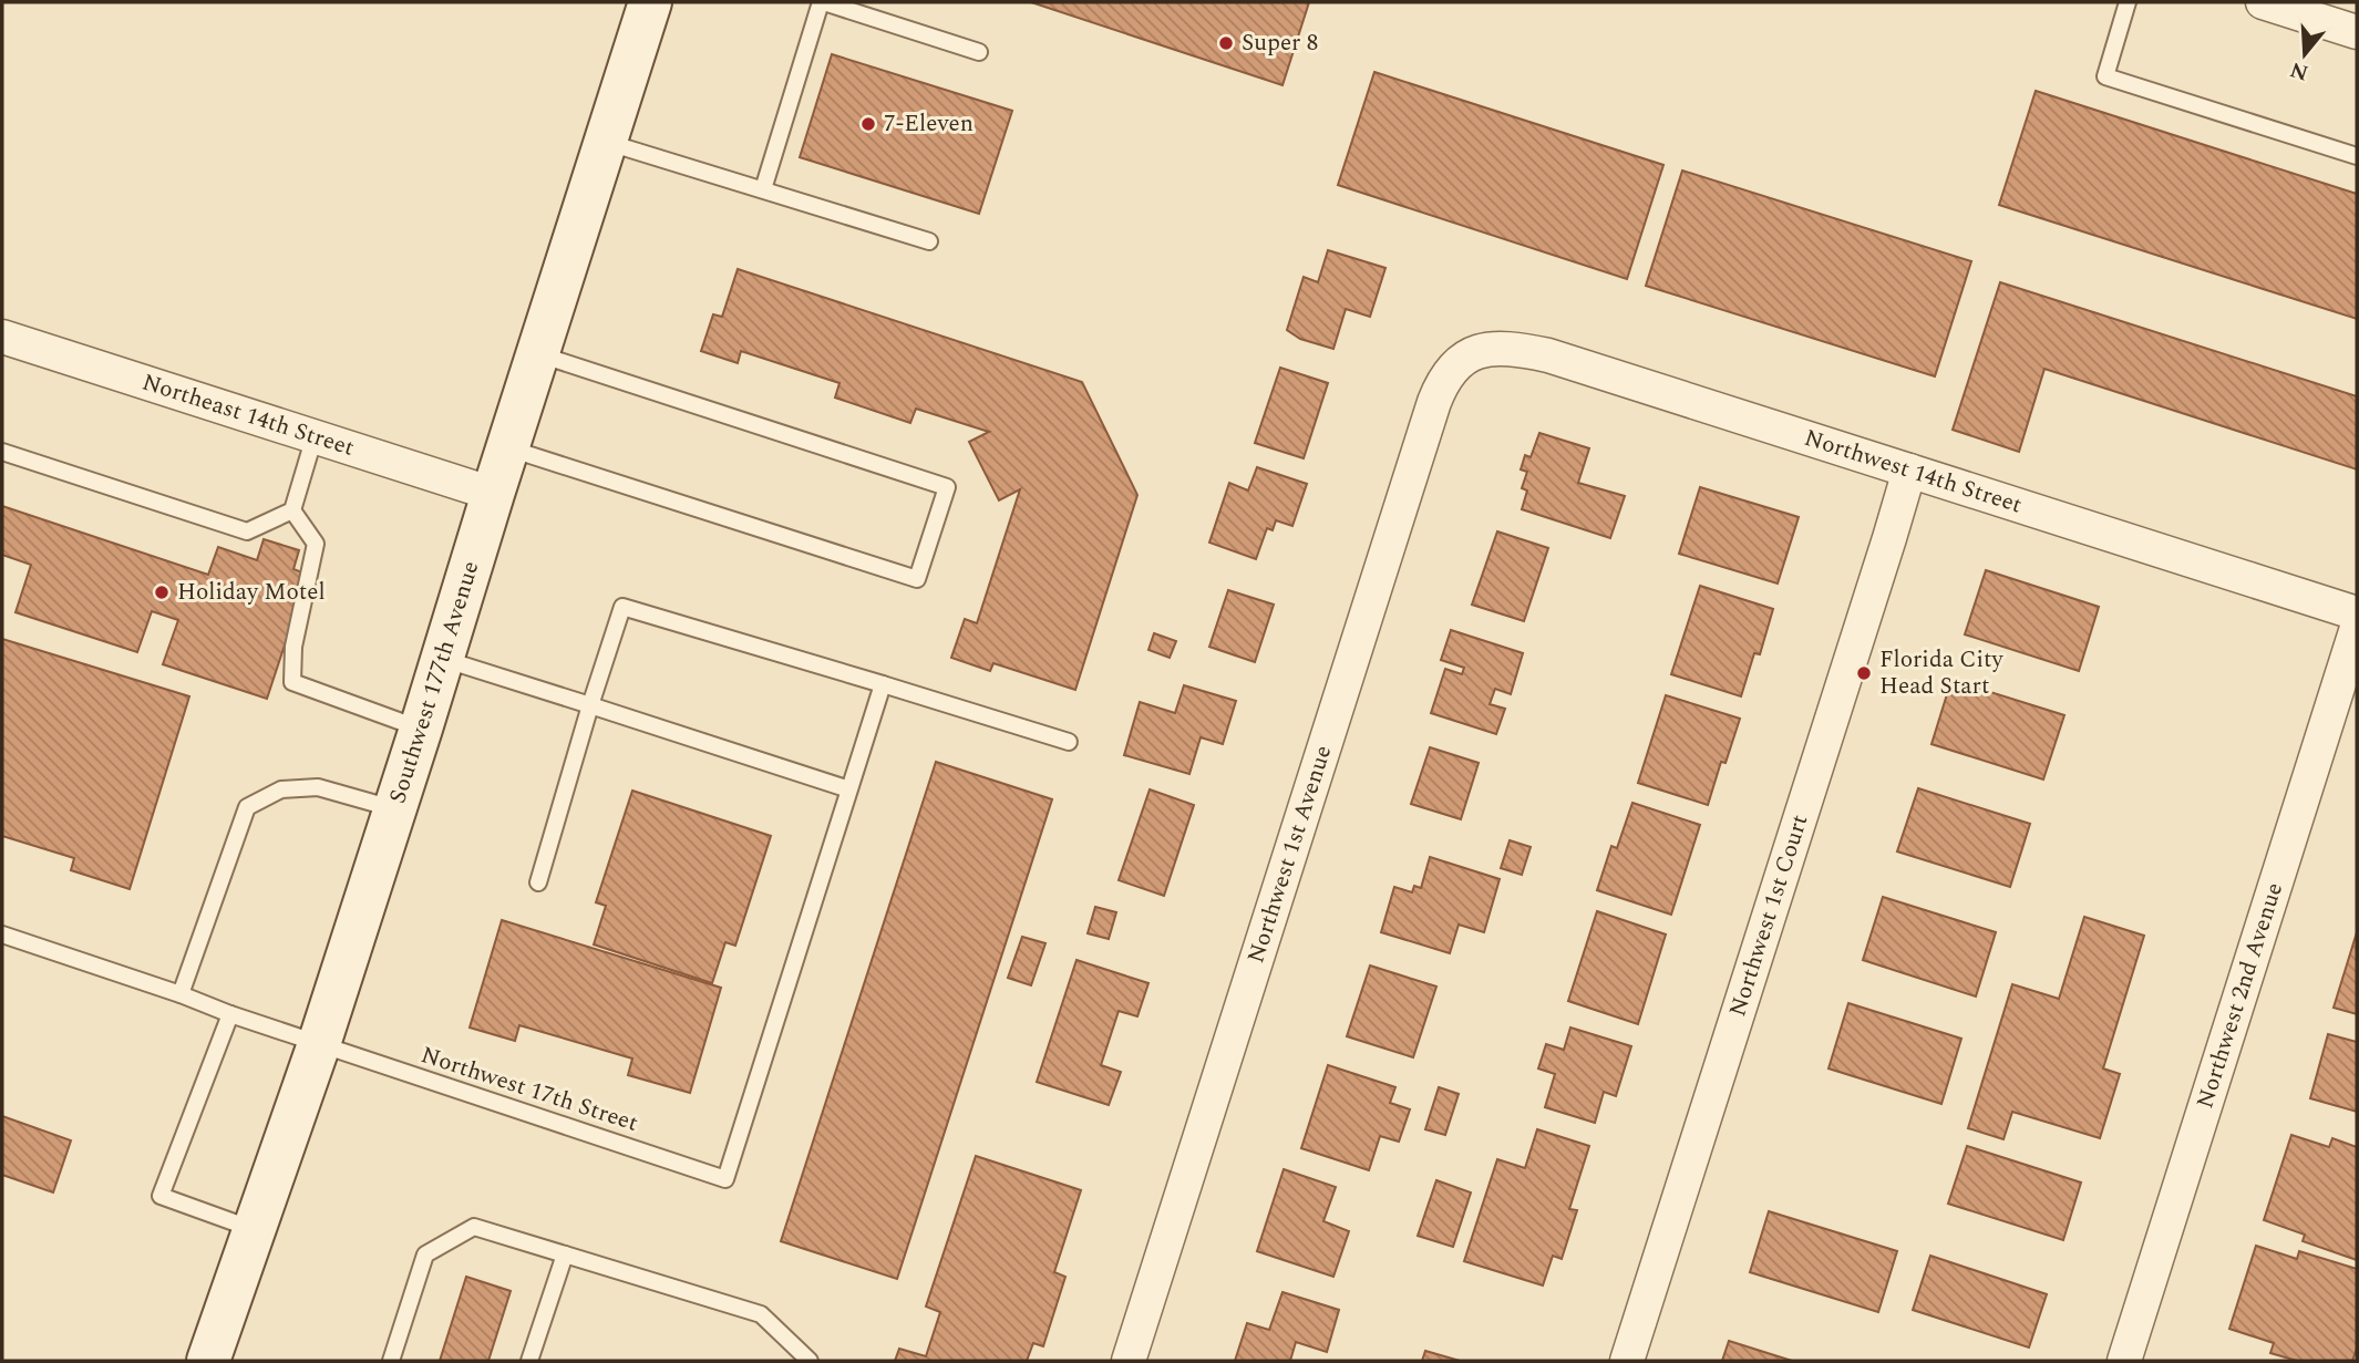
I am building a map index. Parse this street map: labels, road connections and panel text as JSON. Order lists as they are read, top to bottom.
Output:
{
  "streets": {
    "main road": ["Southwest 177th Avenue"],
    "street": [
      "Northeast 14th Street",
      "Northwest 14th Street",
      "Northwest 1st Avenue",
      "Northwest 1st Court",
      "Northwest 2nd Avenue"
    ],
    "lane": ["Northwest 17th Street"]
  },
  "crossings": [
    ["Northeast 14th Street", "Southwest 177th Avenue"],
    ["Northwest 14th Street", "Northwest 1st Avenue"],
    ["Northwest 14th Street", "Northwest 1st Court"],
    ["Southwest 177th Avenue", "Northwest 17th Street"]
  ],
  "places": [
    "Super 8",
    "7-Eleven",
    "Holiday Motel",
    "Florida City Head Start"
  ],
  "north": "bottom"
}
